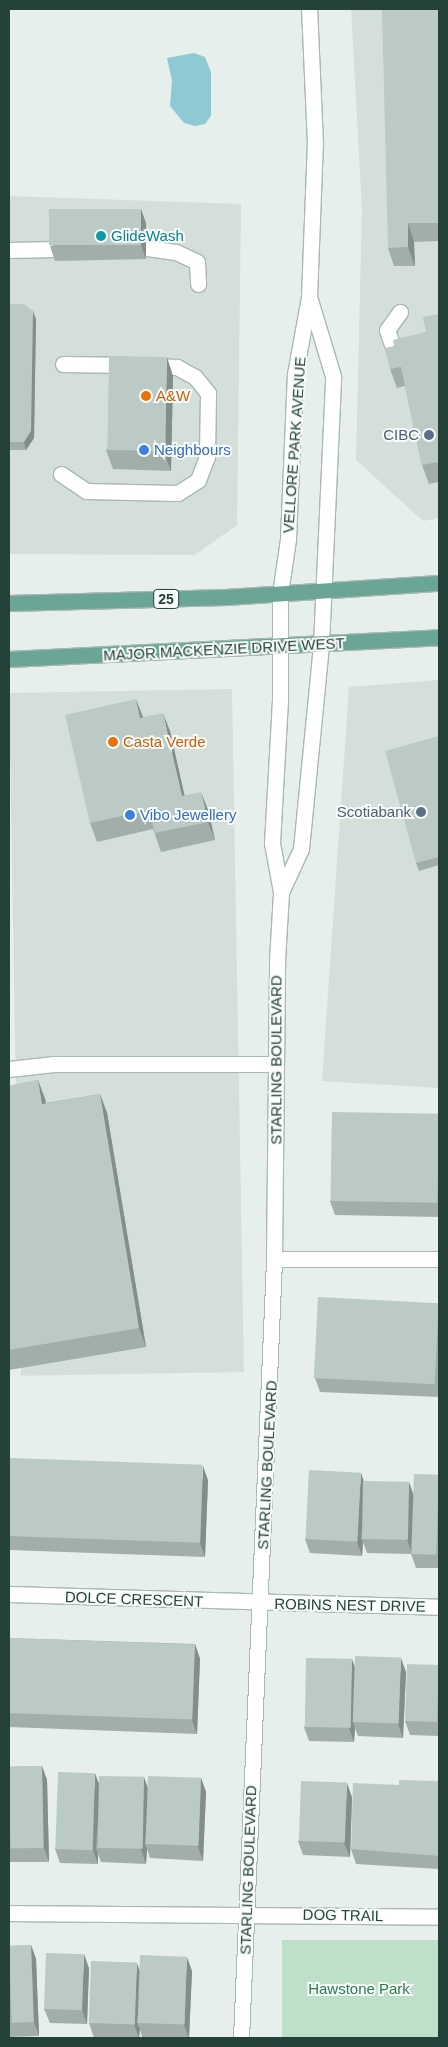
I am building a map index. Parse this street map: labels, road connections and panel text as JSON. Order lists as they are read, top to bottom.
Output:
{
  "streets": {
    "main road": ["25", "MAJOR MACKENZIE DRIVE WEST"],
    "street": [
      "VELLORE PARK AVENUE",
      "STARLING BOULEVARD",
      "DOLCE CRESCENT",
      "ROBINS NEST DRIVE",
      "DOG TRAIL"
    ]
  },
  "crossings": [
    ["VELLORE PARK AVENUE", "25"],
    ["VELLORE PARK AVENUE", "STARLING BOULEVARD"],
    ["25", "STARLING BOULEVARD"],
    ["MAJOR MACKENZIE DRIVE WEST", "STARLING BOULEVARD"],
    ["STARLING BOULEVARD", "DOLCE CRESCENT"],
    ["STARLING BOULEVARD", "ROBINS NEST DRIVE"],
    ["STARLING BOULEVARD", "DOG TRAIL"],
    ["DOLCE CRESCENT", "ROBINS NEST DRIVE"]
  ],
  "parks": ["Hawstone Park"],
  "places": [
    "GlideWash",
    "A&W",
    "CIBC",
    "Neighbours",
    "Casta Verde",
    "Scotiabank",
    "Vibo Jewellery"
  ]
}
